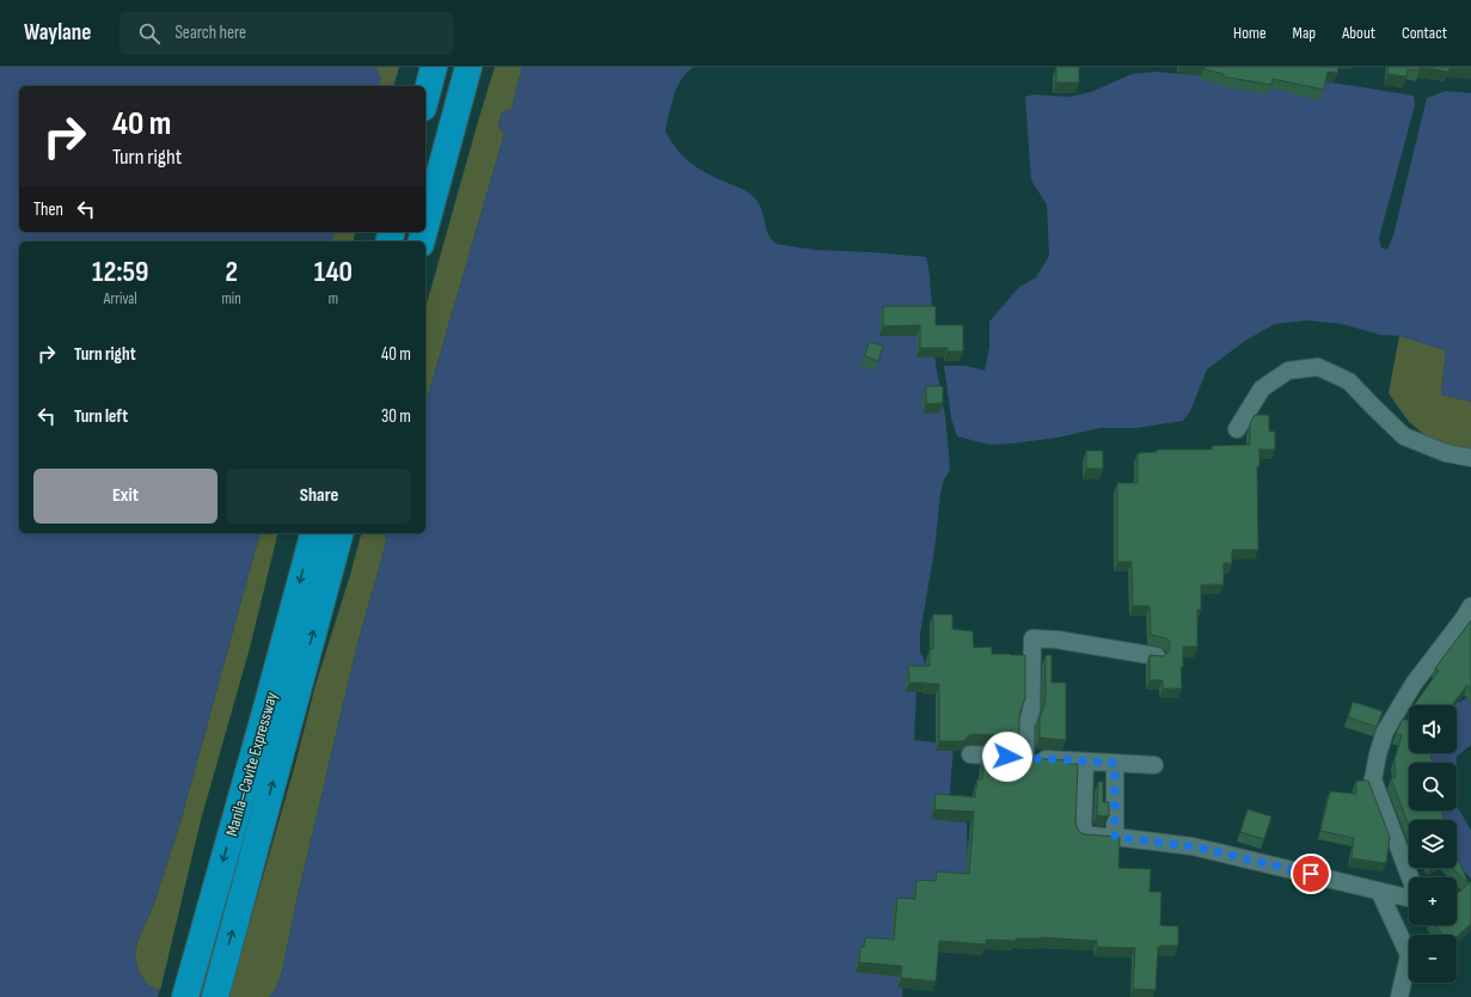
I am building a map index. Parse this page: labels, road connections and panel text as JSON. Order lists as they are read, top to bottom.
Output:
{
  "streets": {
    "highway": ["Manila–Cavite Expressway"]
  },
  "page": {
    "header": "Waylane",
    "search": "Search here",
    "nav": [
      "Home",
      "Map",
      "About",
      "Contact"
    ],
    "turn": ["40 m", "Turn right"],
    "then": "Then",
    "eta": [
      "12:59",
      "Arrival",
      "2",
      "min",
      "140",
      "m"
    ],
    "list": [
      {
        "name": "Turn right",
        "value": "40 m"
      },
      {
        "name": "Turn left",
        "value": "30 m"
      }
    ],
    "buttons": ["Exit", "Share"],
    "map_buttons": ["+", "−"]
  }
}
